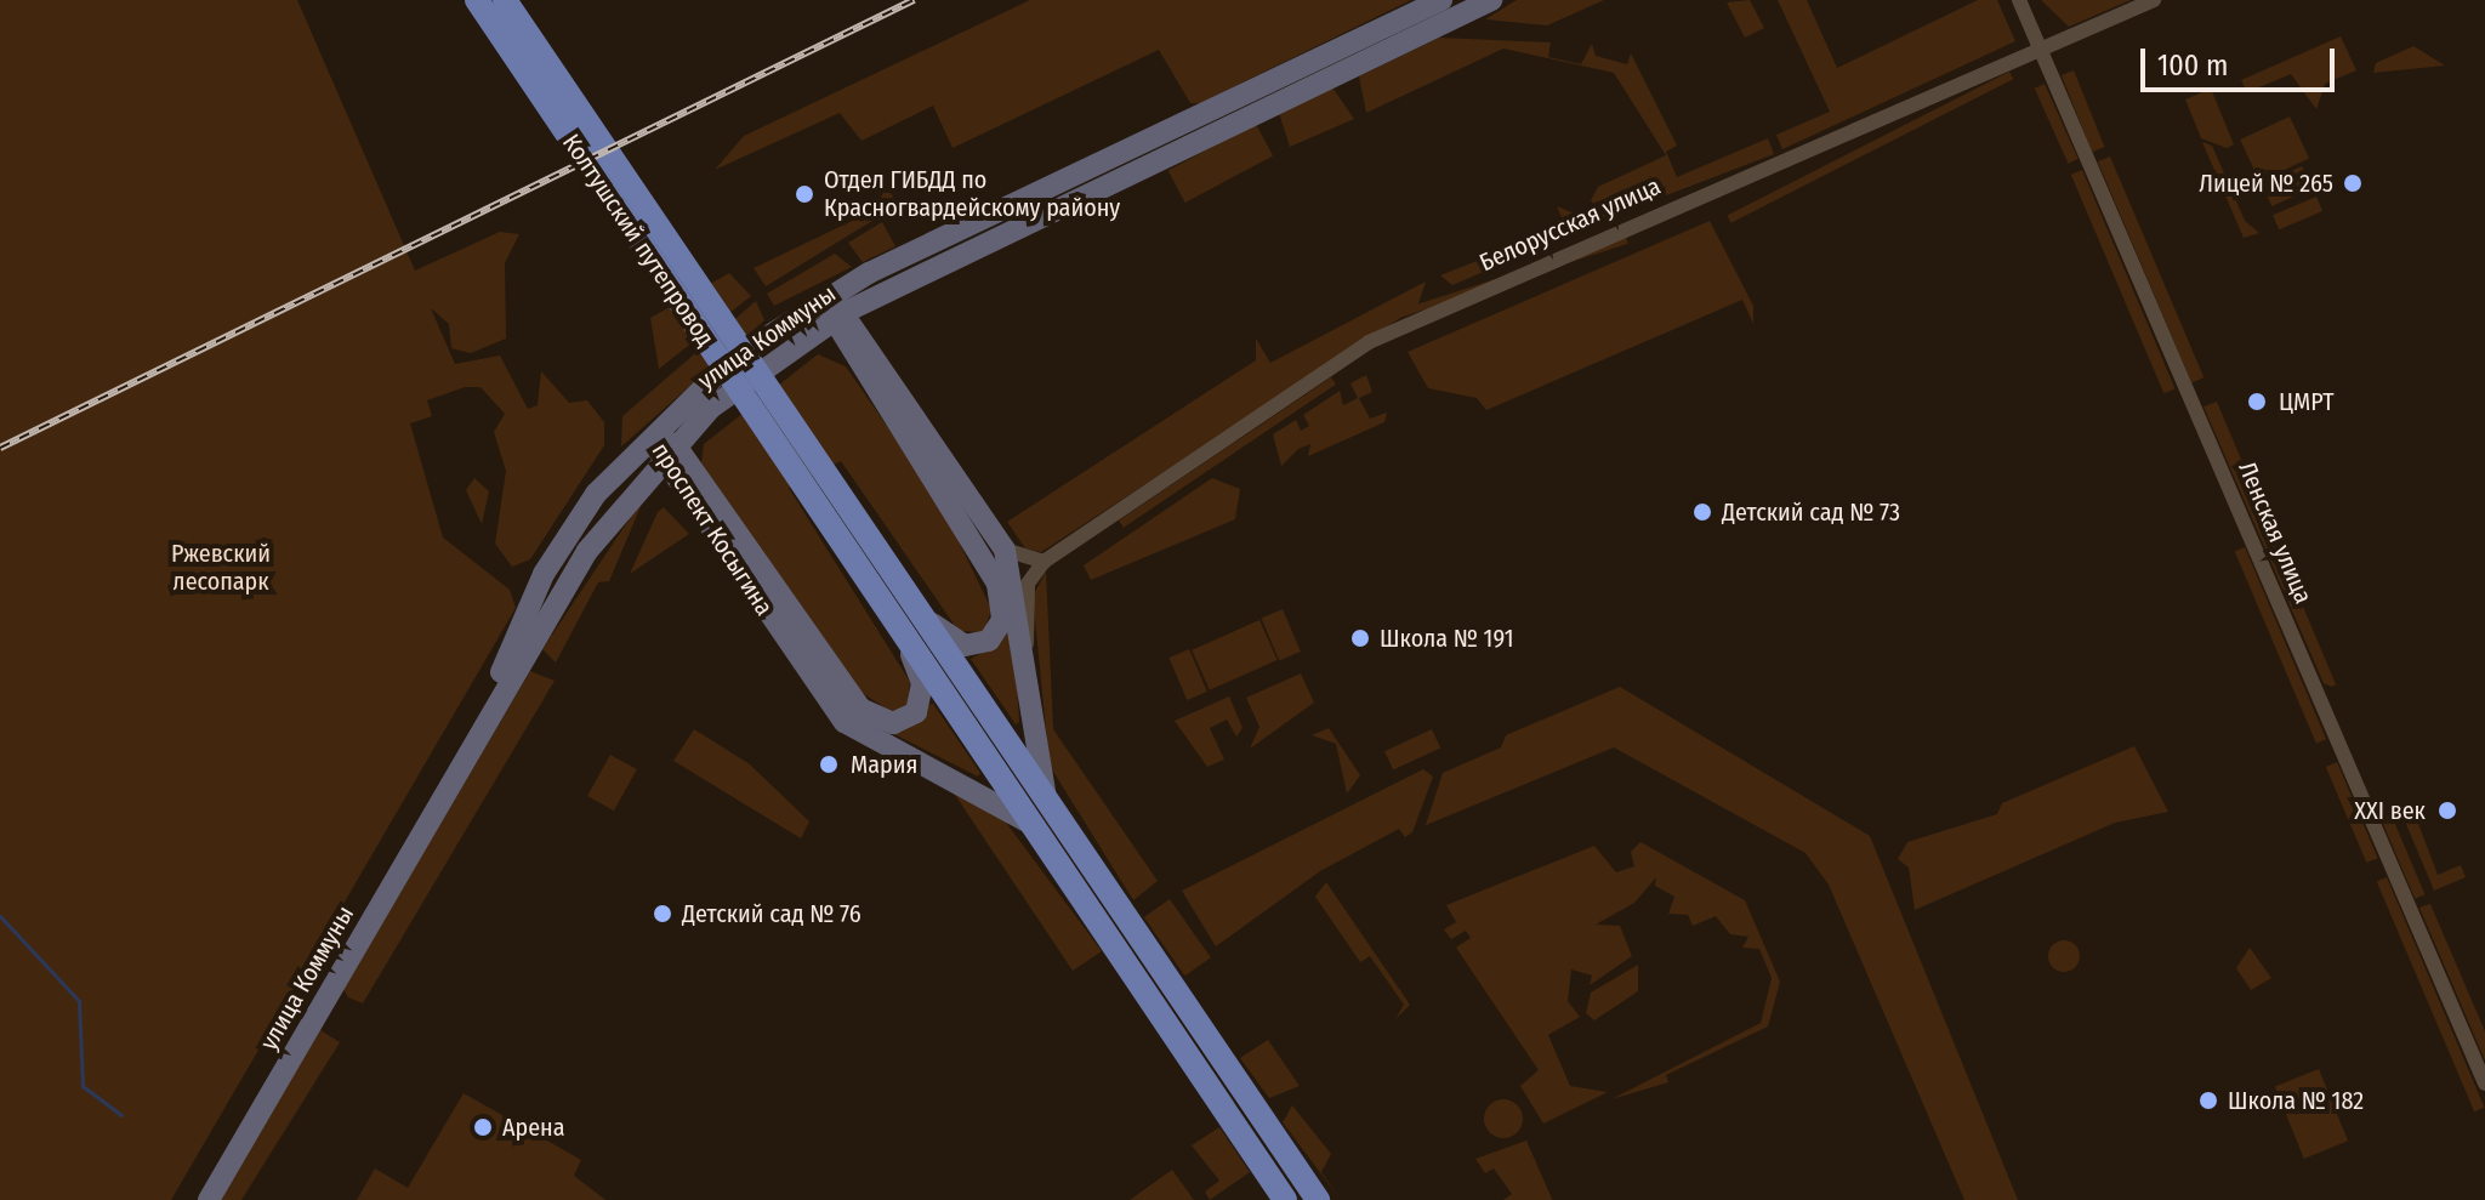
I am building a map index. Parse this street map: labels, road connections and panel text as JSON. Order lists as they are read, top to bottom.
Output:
{
  "streets": {
    "main road": ["Колтушский путепровод", "улица Коммуны", "проспект Косыгина"],
    "street": ["Белорусская улица", "Ленская улица"]
  },
  "crossings": [
    ["Белорусская улица", "Ленская улица"],
    ["Колтушский путепровод", "проспект Косыгина"],
    ["улица Коммуны", "проспект Косыгина"]
  ],
  "parks": ["Ржевский лесопарк"],
  "places": [
    "Лицей № 265",
    "Отдел ГИБДД по Красногвардейскому району",
    "ЦМРТ",
    "Детский сад № 73",
    "Школа № 191",
    "Мария",
    "XXI век",
    "Детский сад № 76",
    "Школа № 182",
    "Арена"
  ],
  "scale_bar": "100 m"
}
